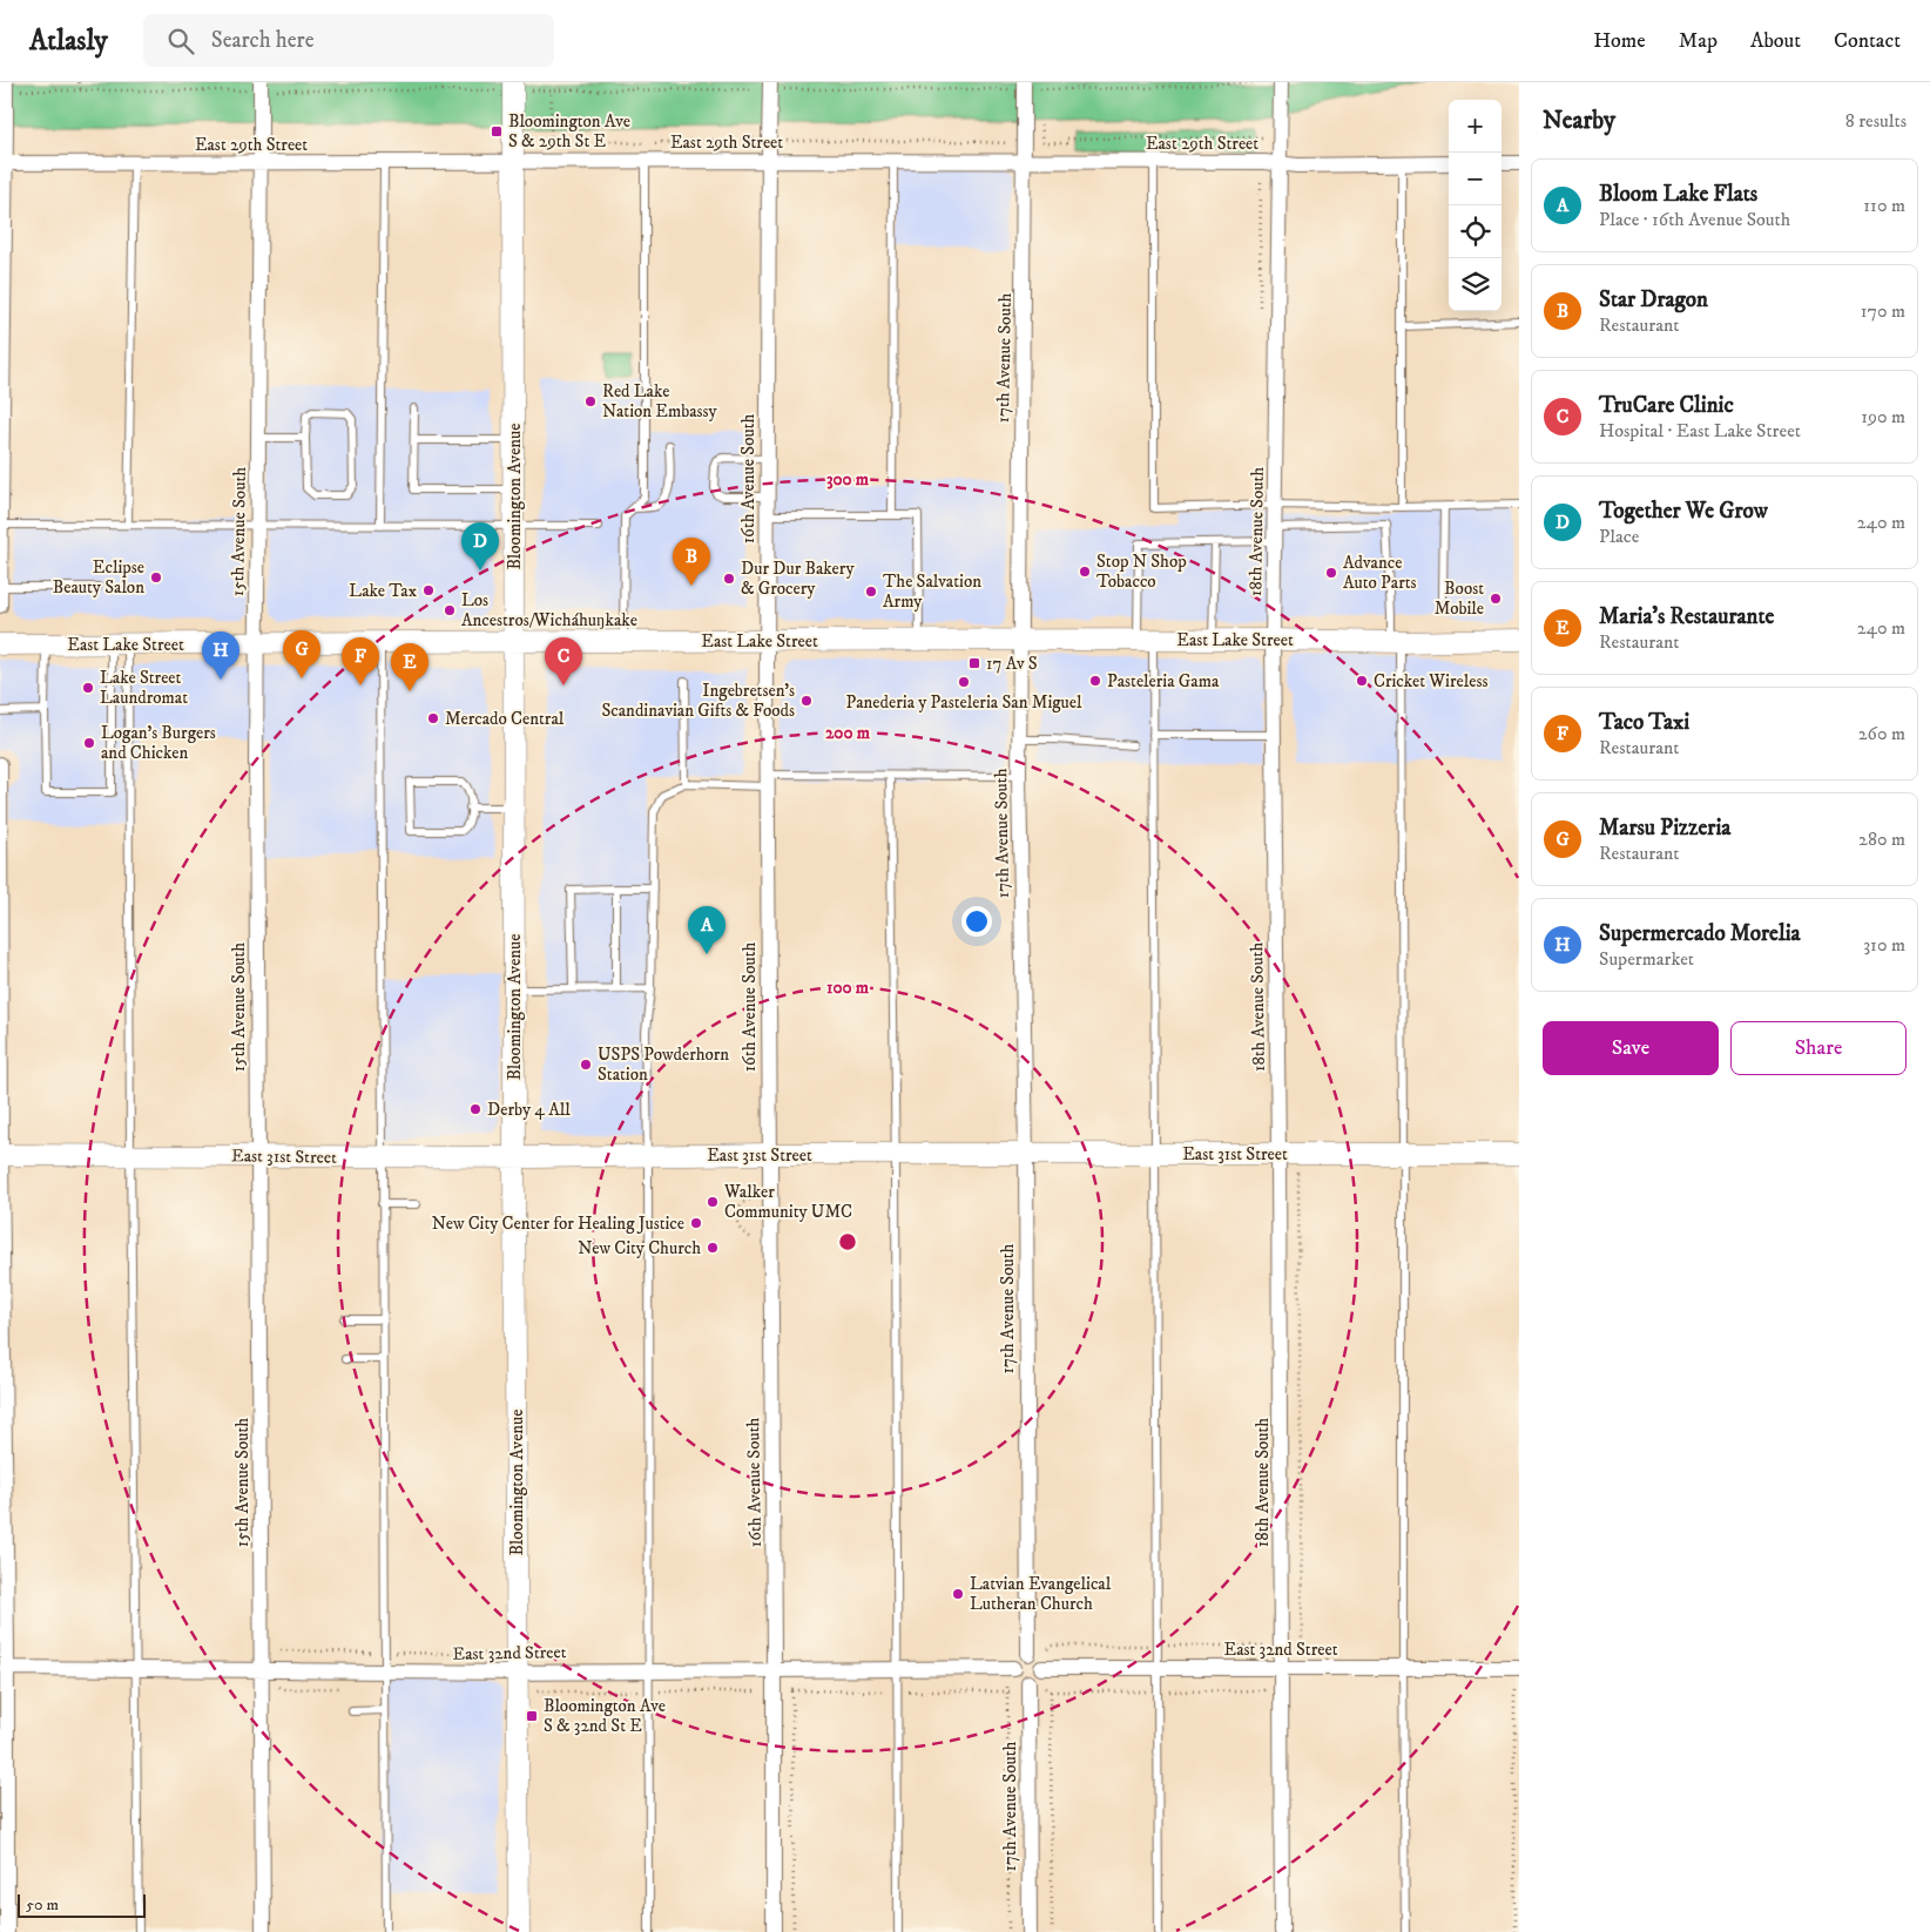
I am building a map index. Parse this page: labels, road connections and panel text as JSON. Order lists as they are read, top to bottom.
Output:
{
  "streets": {
    "street": [
      "East 29th Street",
      "17th Avenue South",
      "16th Avenue South",
      "Bloomington Avenue",
      "15th Avenue South",
      "18th Avenue South",
      "East Lake Street",
      "East 31st Street",
      "East 32nd Street"
    ]
  },
  "crossings": [
    ["East 29th Street", "17th Avenue South"],
    ["East 29th Street", "16th Avenue South"],
    ["East 29th Street", "Bloomington Avenue"],
    ["East 29th Street", "15th Avenue South"],
    ["East 29th Street", "18th Avenue South"],
    ["17th Avenue South", "East Lake Street"],
    ["17th Avenue South", "East 31st Street"],
    ["17th Avenue South", "East 32nd Street"],
    ["16th Avenue South", "East Lake Street"],
    ["16th Avenue South", "East 31st Street"],
    ["16th Avenue South", "East 32nd Street"],
    ["Bloomington Avenue", "East Lake Street"],
    ["Bloomington Avenue", "East 31st Street"],
    ["Bloomington Avenue", "East 32nd Street"],
    ["15th Avenue South", "East Lake Street"],
    ["15th Avenue South", "East 31st Street"],
    ["15th Avenue South", "East 32nd Street"],
    ["18th Avenue South", "East Lake Street"],
    ["18th Avenue South", "East 31st Street"],
    ["18th Avenue South", "East 32nd Street"]
  ],
  "places": {
    "transit": ["Bloomington Ave S & 29th St E", "17 Av S", "Bloomington Ave S & 32nd St E"],
    "other": [
      "Red Lake Nation Embassy",
      "Stop N Shop Tobacco",
      "Advance Auto Parts",
      "Eclipse Beauty Salon",
      "Dur Dur Bakery & Grocery",
      "Lake Tax",
      "The Salvation Army",
      "Boost Mobile",
      "Los Ancestros/Wicháhuŋkake",
      "Pasteleria Gama",
      "Cricket Wireless",
      "Panederia y Pasteleria San Miguel",
      "Lake Street Laundromat",
      "Ingebretsen's Scandinavian Gifts & Foods",
      "Mercado Central",
      "Logan's Burgers and Chicken",
      "USPS Powderhorn Station",
      "Derby 4 All",
      "Walker Community UMC",
      "New City Center for Healing Justice",
      "New City Church",
      "Latvian Evangelical Lutheran Church"
    ]
  },
  "scale_bar": "50 m",
  "page": {
    "header": "Atlasly",
    "search": "Search here",
    "nav": [
      "Home",
      "Map",
      "About",
      "Contact"
    ],
    "heading": ["Nearby", "8 results"],
    "map_buttons": ["+", "−"],
    "list": [
      {
        "mark": "A",
        "name": "Bloom Lake Flats",
        "note": "Place · 16th Avenue South",
        "value": "110 m"
      },
      {
        "mark": "B",
        "name": "Star Dragon",
        "note": "Restaurant",
        "value": "170 m"
      },
      {
        "mark": "C",
        "name": "TruCare Clinic",
        "note": "Hospital · East Lake Street",
        "value": "190 m"
      },
      {
        "mark": "D",
        "name": "Together We Grow",
        "note": "Place",
        "value": "240 m"
      },
      {
        "mark": "E",
        "name": "Maria's Restaurante",
        "note": "Restaurant",
        "value": "240 m"
      },
      {
        "mark": "F",
        "name": "Taco Taxi",
        "note": "Restaurant",
        "value": "260 m"
      },
      {
        "mark": "G",
        "name": "Marsu Pizzeria",
        "note": "Restaurant",
        "value": "280 m"
      },
      {
        "mark": "H",
        "name": "Supermercado Morelia",
        "note": "Supermarket",
        "value": "310 m"
      }
    ],
    "pins": [
      "D",
      "B",
      "G",
      "H",
      "C",
      "F",
      "E",
      "A"
    ],
    "buttons": ["Save", "Share"],
    "scale": "50 m"
  },
  "rings": ["300 m", "200 m", "100 m"]
}
